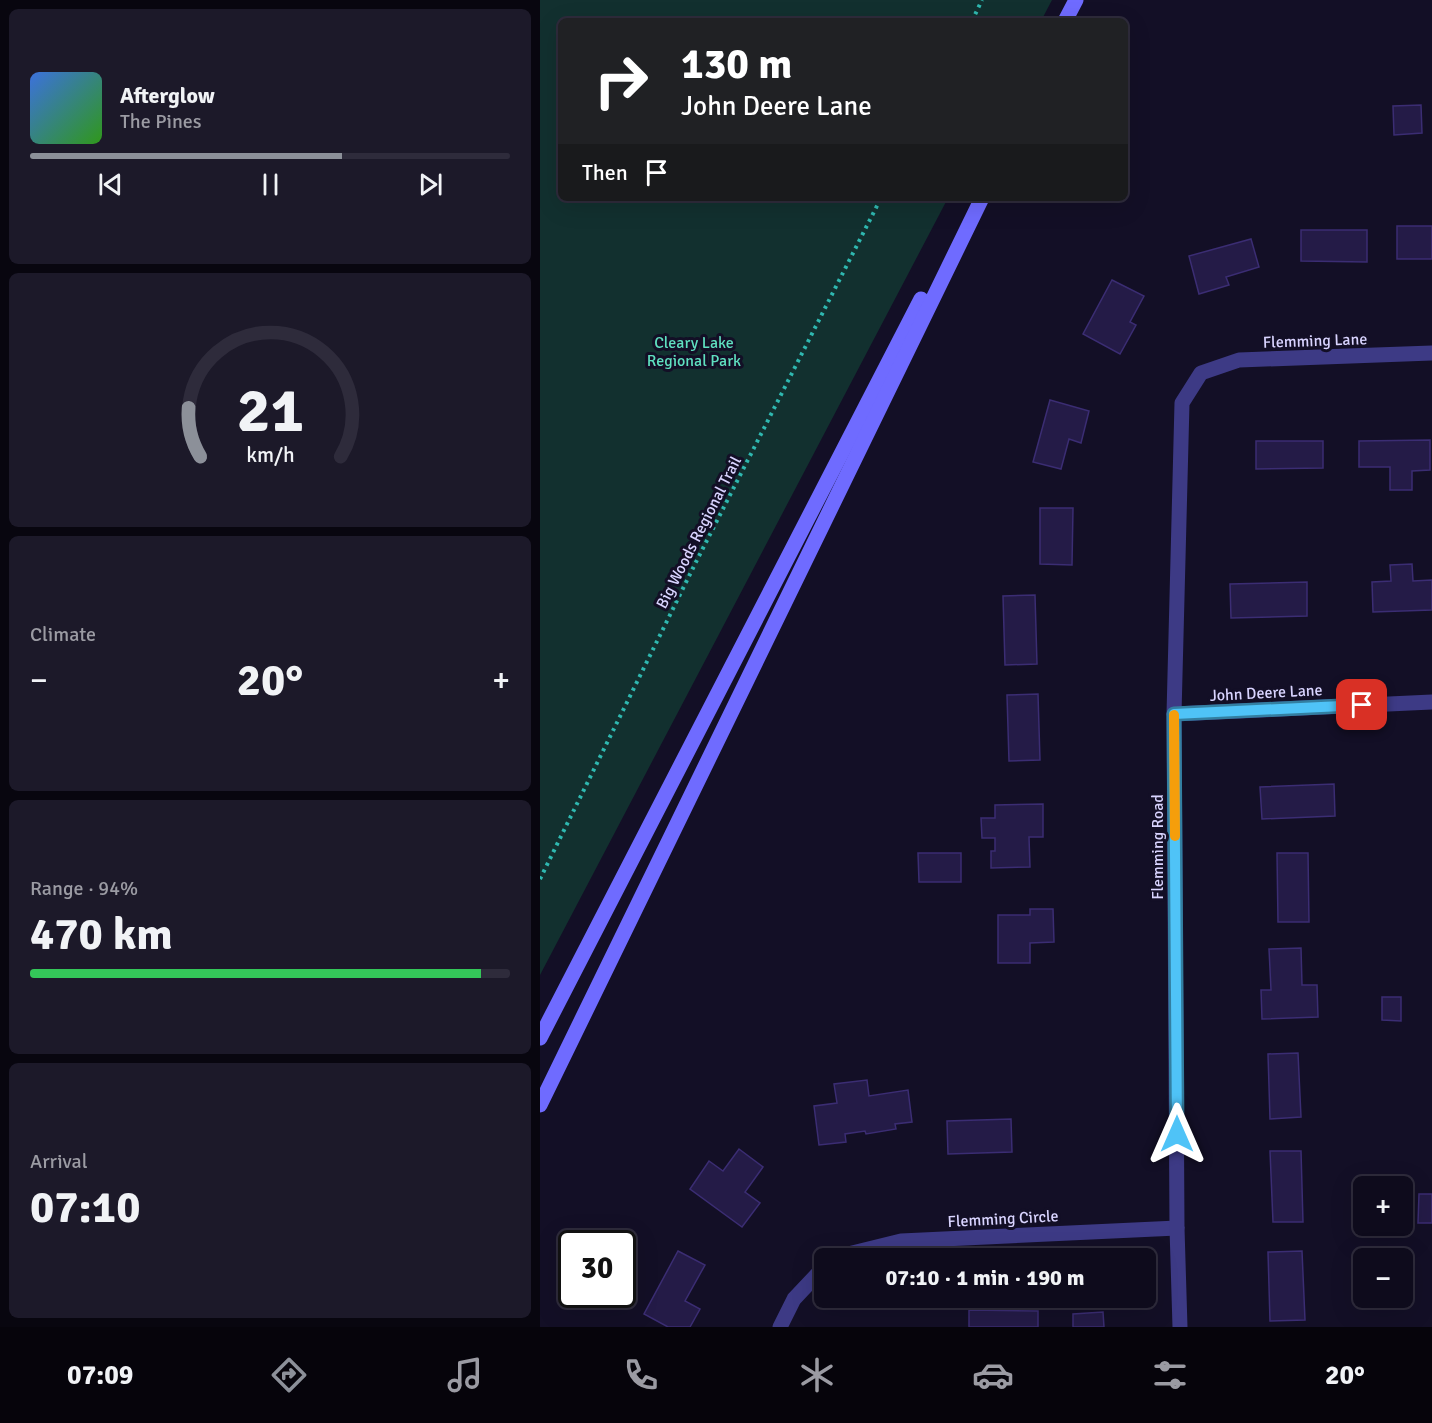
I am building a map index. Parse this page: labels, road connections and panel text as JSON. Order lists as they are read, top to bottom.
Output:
{
  "streets": {
    "street": [
      "Flemming Lane",
      "John Deere Lane",
      "Flemming Road",
      "Flemming Circle"
    ],
    "path": ["Big Woods Regional Trail"]
  },
  "crossings": [
    ["Flemming Lane", "Flemming Road"],
    ["John Deere Lane", "Flemming Road"],
    ["Flemming Road", "Flemming Circle"]
  ],
  "parks": ["Cleary Lake Regional Park"],
  "page": {
    "turn": ["130 m", "John Deere Lane"],
    "song": ["Afterglow", "The Pines"],
    "then": "Then",
    "tile": [
      "Climate",
      ["Range · 94%", "470 km"],
      ["Arrival", "07:10"]
    ],
    "heat": ["−", "20°", "+"],
    "map_buttons": ["+", "−"],
    "limit": "30",
    "trip": "07:10 · 1 min · 190 m",
    "tabs": ["07:09", "20°"],
    "gauge": ["21", "km/h"]
  }
}
